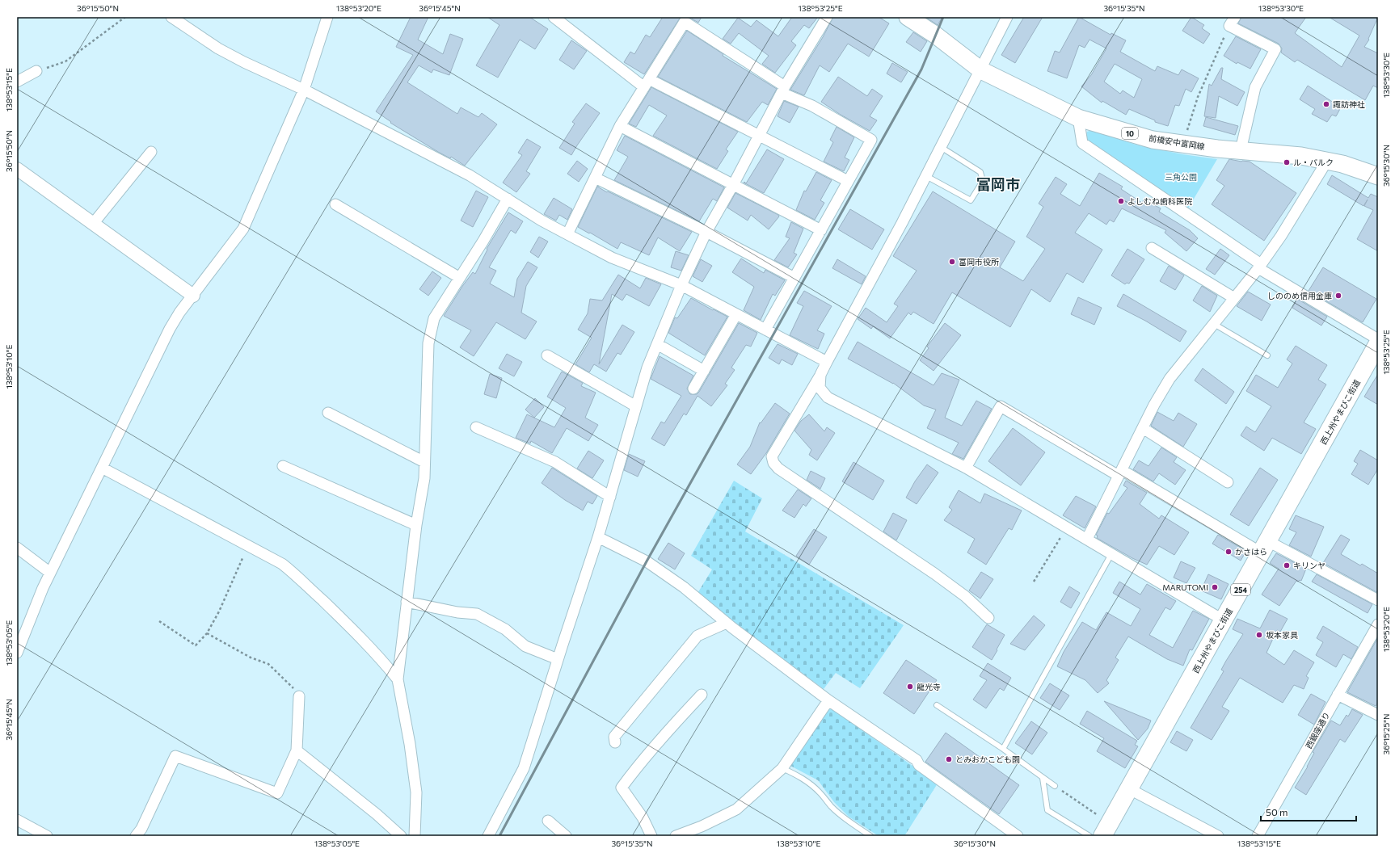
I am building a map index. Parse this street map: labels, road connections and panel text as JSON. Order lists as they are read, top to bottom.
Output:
{
  "streets": {
    "highway": ["西上州やまびこ街道", "254"],
    "main road": ["10", "前橋安中富岡線"],
    "street": ["西銀座通り"]
  },
  "districts": ["富岡市"],
  "parks": ["三角公園"],
  "places": [
    "諏訪神社",
    "ル・パルク",
    "よしむね歯科医院",
    "富岡市役所",
    "しののめ信用金庫",
    "かさはら",
    "キリンヤ",
    "MARUTOMI",
    "坂本家具",
    "龍光寺",
    "とみおかこども園"
  ],
  "scale_bar": "50 m",
  "coordinates": [
    "36°15'50\"N",
    "138°53'20\"E",
    "36°15'45\"N",
    "138°53'25\"E",
    "36°15'35\"N",
    "138°53'30\"E",
    "138°53'15\"E",
    "36°15'30\"N",
    "138°53'10\"E",
    "138°53'05\"E",
    "36°15'25\"N"
  ]
}
